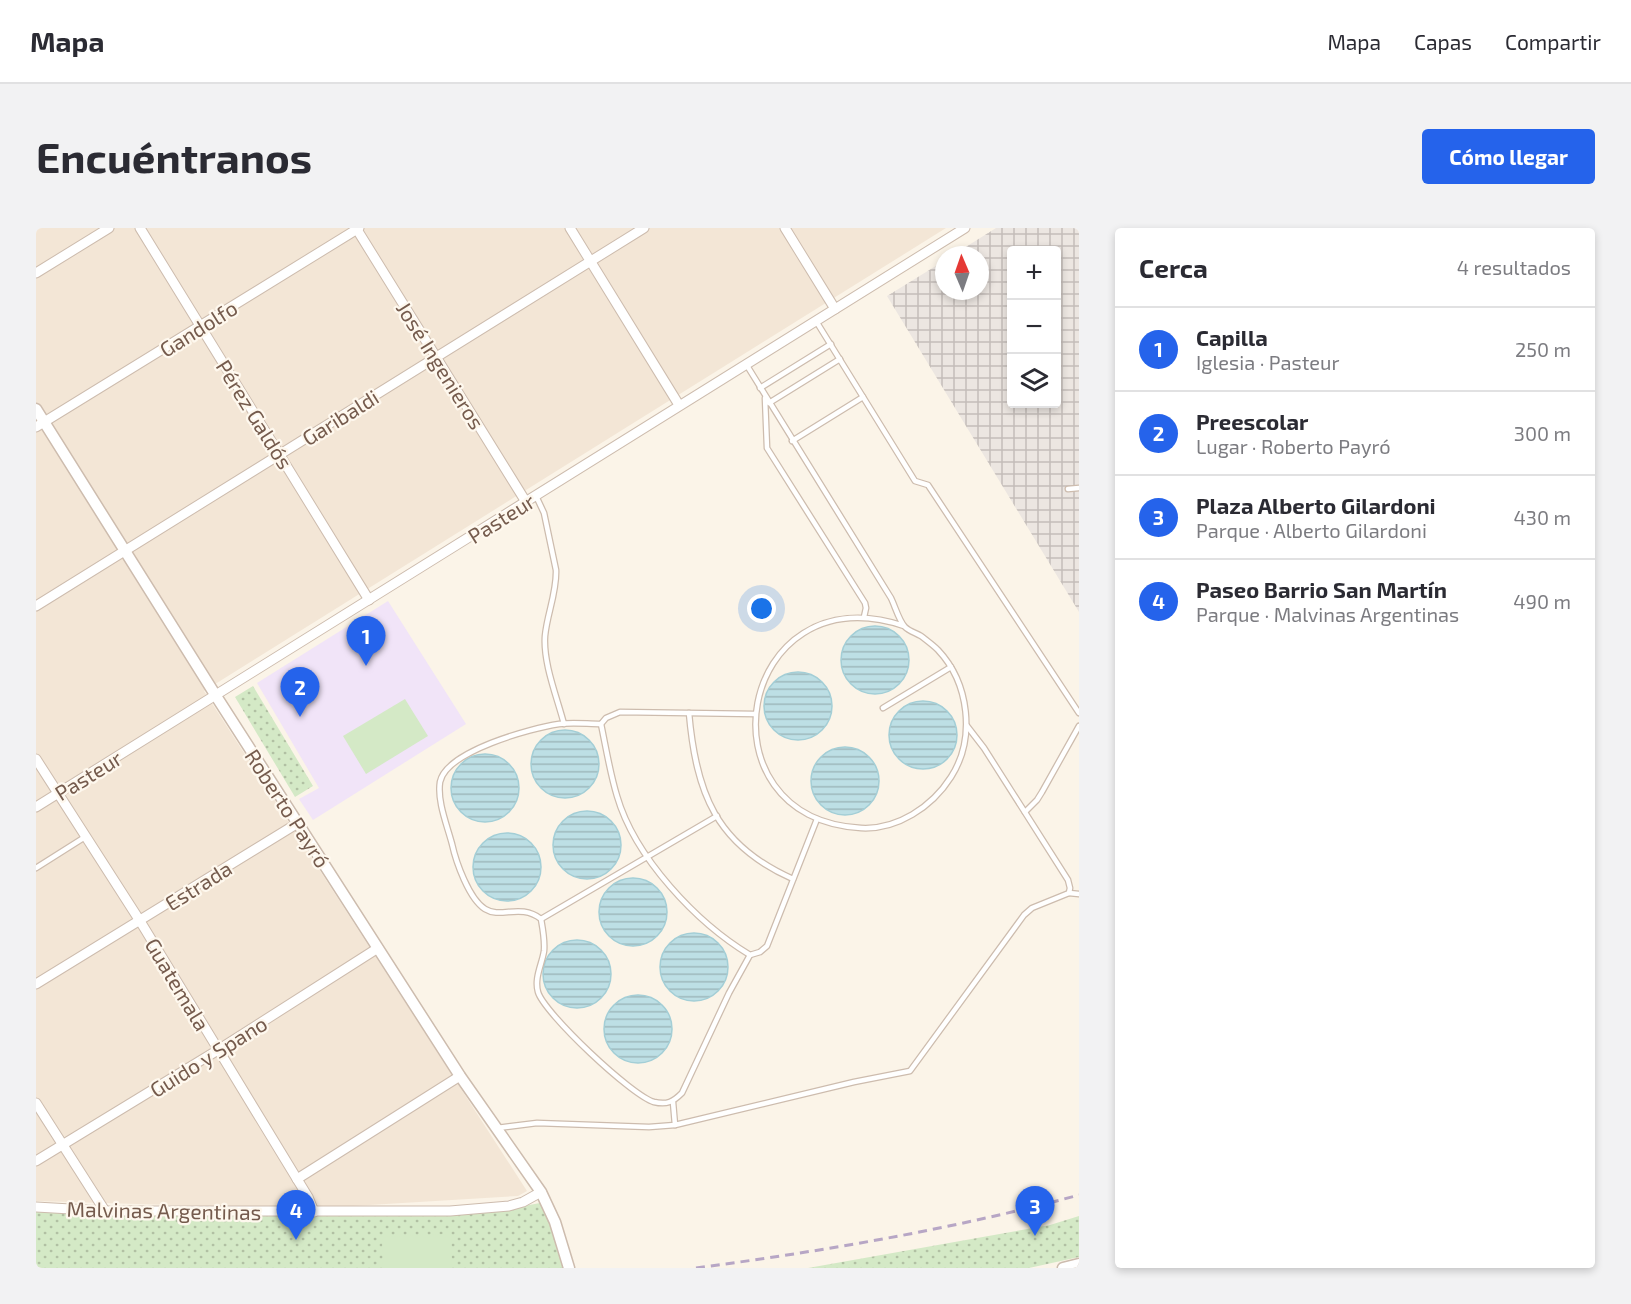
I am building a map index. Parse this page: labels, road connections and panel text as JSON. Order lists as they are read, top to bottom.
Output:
{
  "streets": {
    "street": [
      "Gandolfo",
      "José Ingenieros",
      "Pérez Galdós",
      "Garibaldi",
      "Pasteur",
      "Roberto Payró",
      "Estrada",
      "Guatemala",
      "Guido y Spano",
      "Malvinas Argentinas"
    ]
  },
  "crossings": [
    ["Gandolfo", "José Ingenieros"],
    ["Gandolfo", "Pérez Galdós"],
    ["Gandolfo", "Roberto Payró"],
    ["José Ingenieros", "Garibaldi"],
    ["José Ingenieros", "Pasteur"],
    ["Pérez Galdós", "Garibaldi"],
    ["Pérez Galdós", "Pasteur"],
    ["Garibaldi", "Roberto Payró"],
    ["Pasteur", "Roberto Payró"],
    ["Pasteur", "Guatemala"],
    ["Roberto Payró", "Estrada"],
    ["Roberto Payró", "Guido y Spano"],
    ["Roberto Payró", "Malvinas Argentinas"],
    ["Estrada", "Guatemala"],
    ["Guatemala", "Guido y Spano"],
    ["Guatemala", "Malvinas Argentinas"]
  ],
  "north": "top",
  "page": {
    "header": "Mapa",
    "nav": ["Mapa", "Capas", "Compartir"],
    "buttons": "Cómo llegar",
    "title": "Encuéntranos",
    "heading": ["Cerca", "4 resultados"],
    "map_buttons": ["+", "−"],
    "list": [
      {
        "mark": "1",
        "name": "Capilla",
        "note": "Iglesia · Pasteur",
        "value": "250 m"
      },
      {
        "mark": "2",
        "name": "Preescolar",
        "note": "Lugar · Roberto Payró",
        "value": "300 m"
      },
      {
        "mark": "3",
        "name": "Plaza Alberto Gilardoni",
        "note": "Parque · Alberto Gilardoni",
        "value": "430 m"
      },
      {
        "mark": "4",
        "name": "Paseo Barrio San Martín",
        "note": "Parque · Malvinas Argentinas",
        "value": "490 m"
      }
    ],
    "pins": [
      "1",
      "2",
      "3",
      "4"
    ]
  }
}
